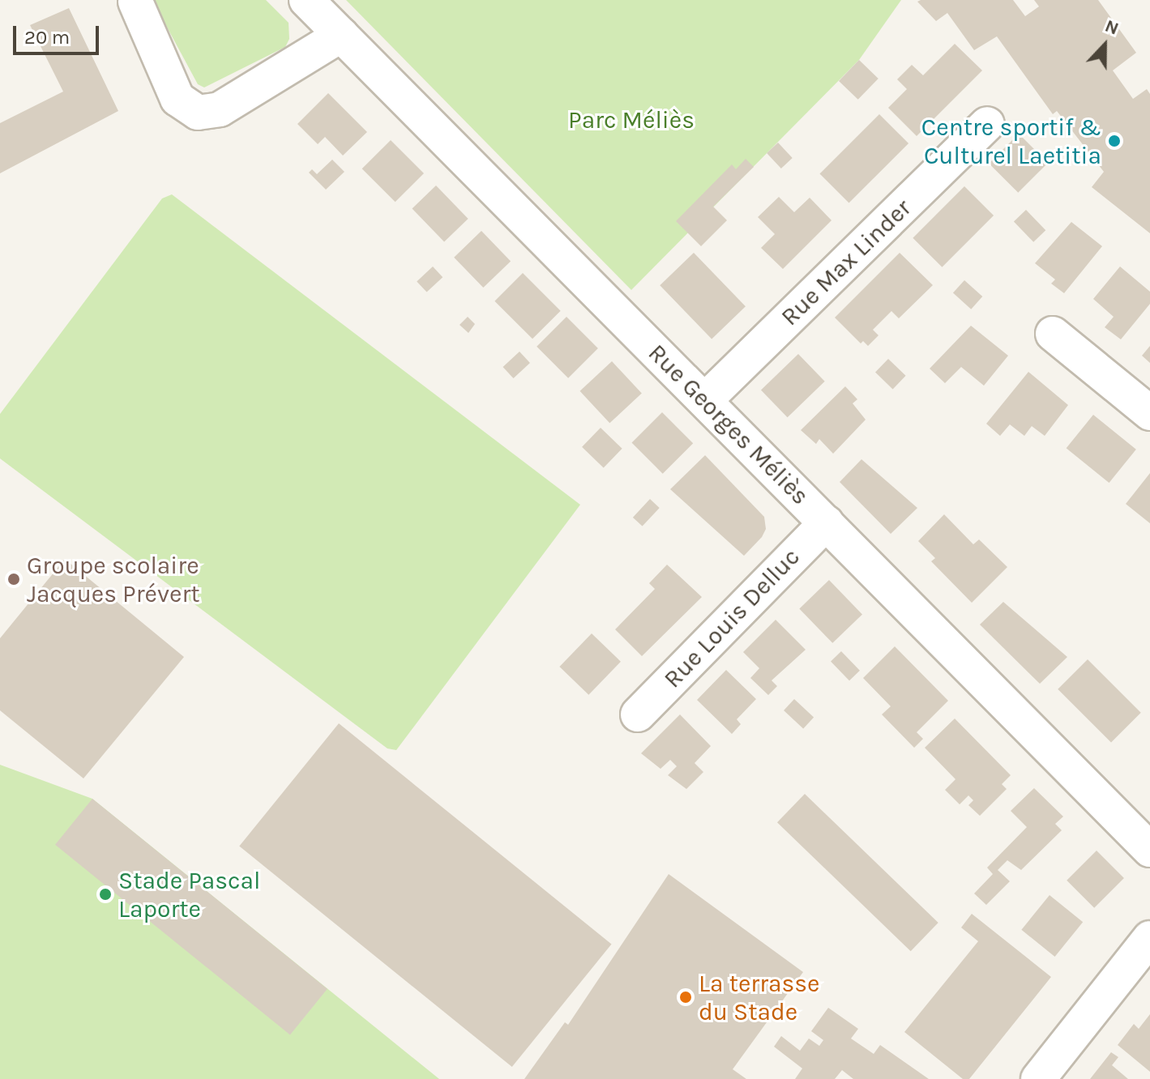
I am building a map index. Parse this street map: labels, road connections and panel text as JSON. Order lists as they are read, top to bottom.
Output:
{
  "streets": {
    "street": ["Rue Max Linder", "Rue Georges Méliès", "Rue Louis Delluc"]
  },
  "crossings": [
    ["Rue Max Linder", "Rue Georges Méliès"],
    ["Rue Georges Méliès", "Rue Louis Delluc"]
  ],
  "parks": ["Parc Méliès"],
  "places": [
    "Centre sportif & Culturel Laetitia",
    "Groupe scolaire Jacques Prévert",
    "Stade Pascal Laporte",
    "La terrasse du Stade"
  ],
  "scale_bar": "20 m",
  "north": "top"
}
